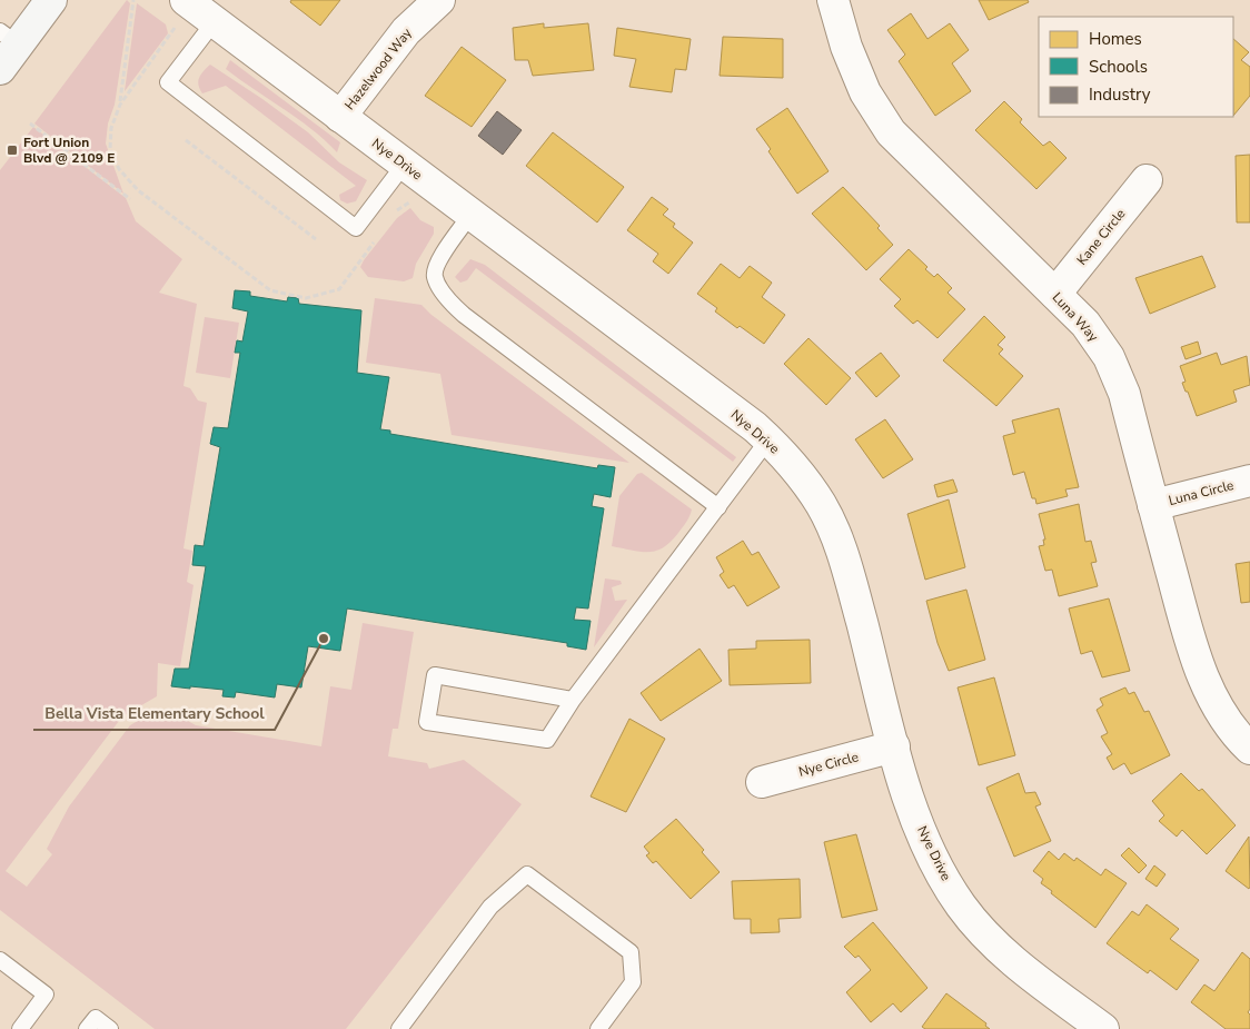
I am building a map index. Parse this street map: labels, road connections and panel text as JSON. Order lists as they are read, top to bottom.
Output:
{
  "streets": {
    "street": [
      "Hazelwood Way",
      "Nye Drive",
      "Kane Circle",
      "Luna Way",
      "Luna Circle",
      "Nye Circle"
    ]
  },
  "crossings": [
    ["Hazelwood Way", "Nye Drive"],
    ["Nye Drive", "Nye Circle"],
    ["Kane Circle", "Luna Way"],
    ["Luna Way", "Luna Circle"]
  ],
  "places": {
    "transit": ["Fort Union Blvd @ 2109 E"],
    "other": ["Bella Vista Elementary School"]
  },
  "legend": ["Homes", "Schools", "Industry"]
}
